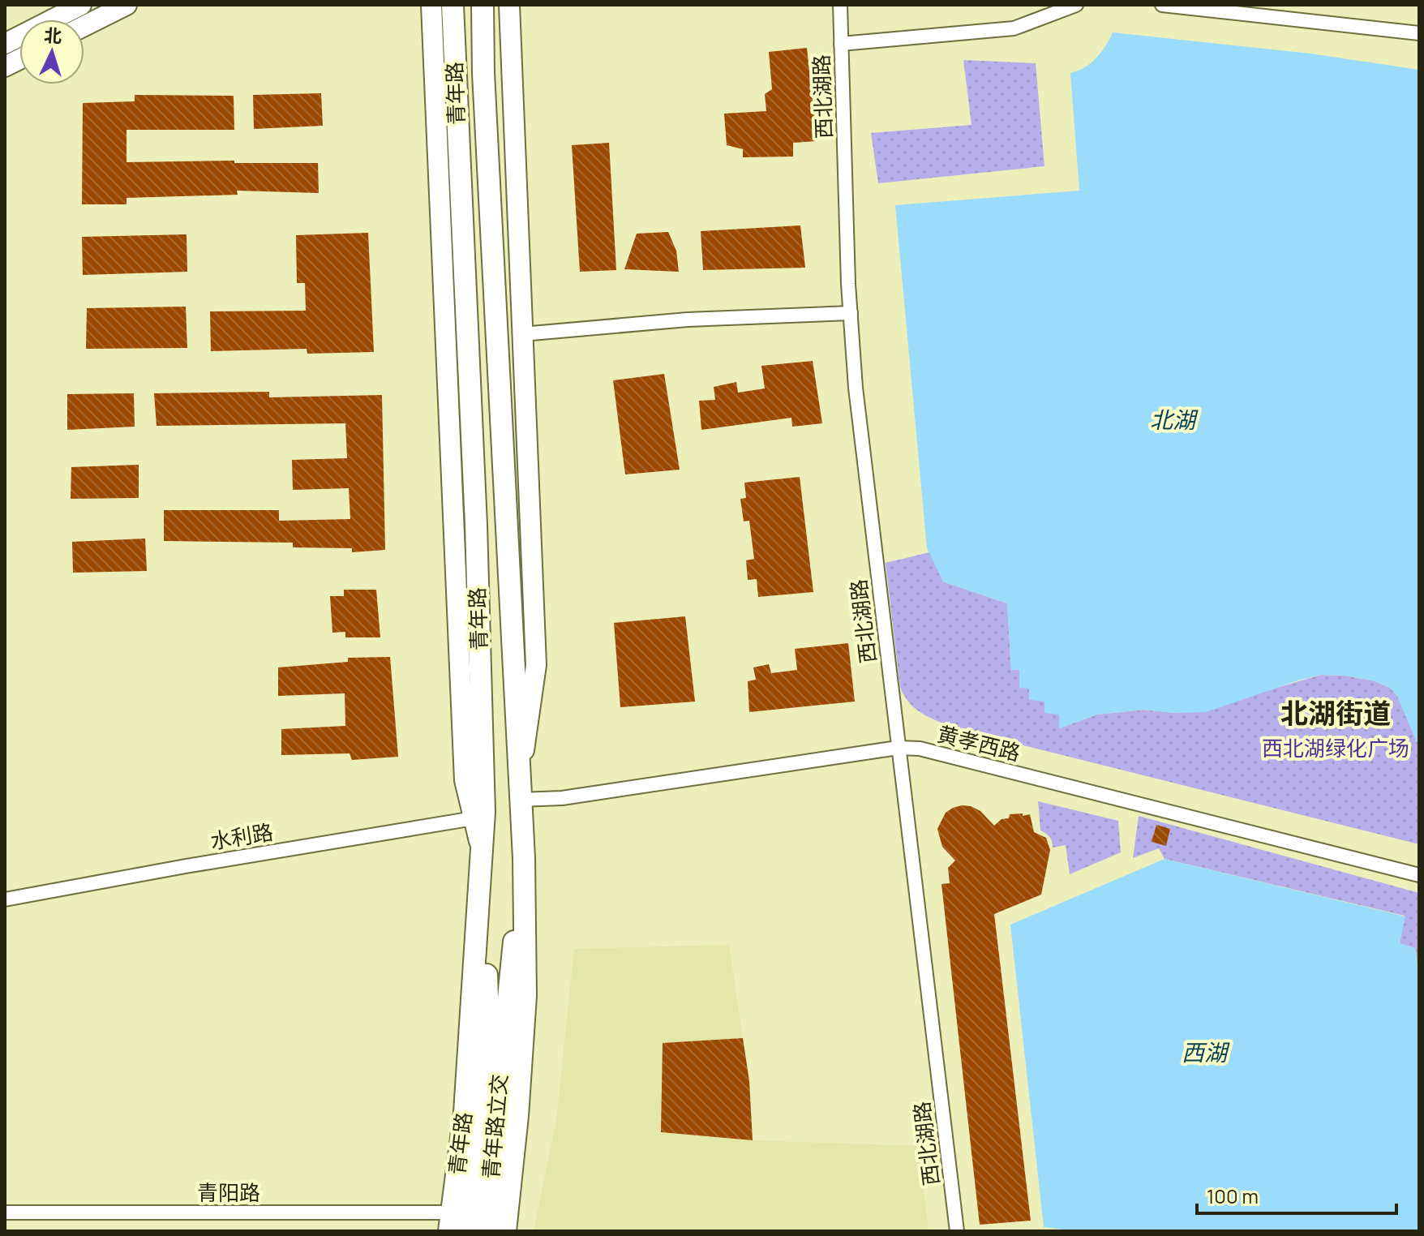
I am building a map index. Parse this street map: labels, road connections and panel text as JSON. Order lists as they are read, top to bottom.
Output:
{
  "streets": {
    "main road": ["青年路", "青年路立交"],
    "street": [
      "西北湖路",
      "黄孝西路",
      "水利路",
      "青阳路"
    ]
  },
  "crossings": [
    ["青年路", "黄孝西路"],
    ["青年路", "水利路"],
    ["青年路", "青阳路"],
    ["西北湖路", "黄孝西路"]
  ],
  "districts": ["北湖街道"],
  "water": ["北湖", "西湖"],
  "parks": ["西北湖绿化广场"],
  "scale_bar": "100 m",
  "north": "top"
}
